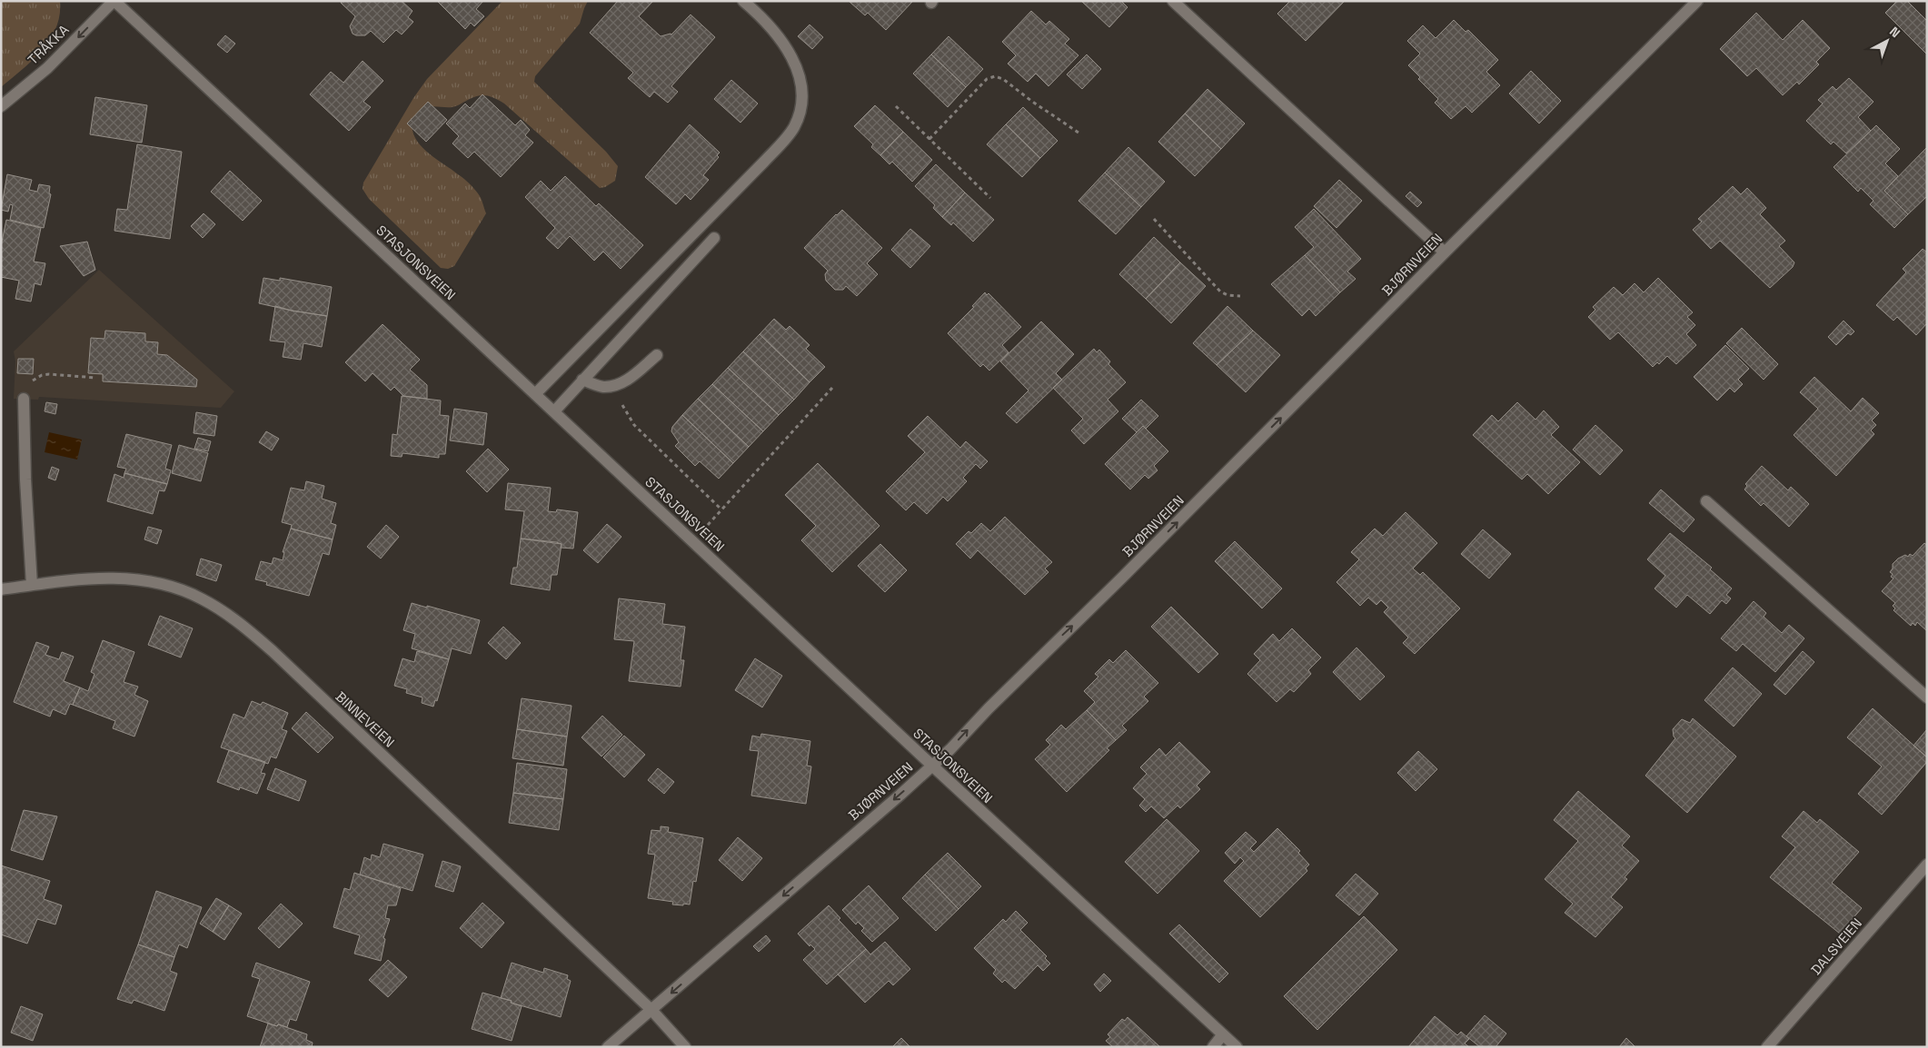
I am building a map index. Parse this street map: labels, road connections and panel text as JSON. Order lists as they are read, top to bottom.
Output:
{
  "streets": {
    "street": [
      "TRÅKKA",
      "STASJONSVEIEN",
      "BJØRNVEIEN",
      "BINNEVEIEN",
      "DALSVEIEN"
    ]
  },
  "crossings": [
    ["TRÅKKA", "STASJONSVEIEN"],
    ["STASJONSVEIEN", "BJØRNVEIEN"],
    ["BJØRNVEIEN", "BINNEVEIEN"]
  ],
  "one_way": ["TRÅKKA"],
  "north": "top right"
}
